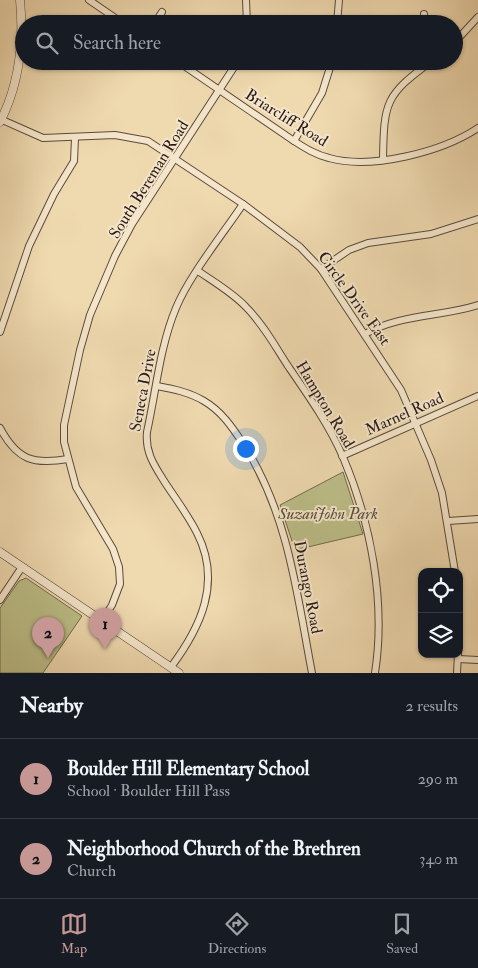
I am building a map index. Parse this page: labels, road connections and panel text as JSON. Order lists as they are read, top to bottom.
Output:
{
  "streets": {
    "street": [
      "Briarcliff Road",
      "South Bereman Road",
      "Circle Drive East",
      "Seneca Drive",
      "Hampton Road",
      "Marnel Road",
      "Durango Road"
    ]
  },
  "crossings": [
    ["Briarcliff Road", "South Bereman Road"],
    ["South Bereman Road", "Circle Drive East"],
    ["Circle Drive East", "Seneca Drive"],
    ["Circle Drive East", "Marnel Road"],
    ["Seneca Drive", "Hampton Road"],
    ["Seneca Drive", "Durango Road"],
    ["Hampton Road", "Marnel Road"]
  ],
  "parks": ["SuzanJohn Park"],
  "page": {
    "search": "Search here",
    "pins": ["1", "2"],
    "heading": ["Nearby", "2 results"],
    "list": [
      {
        "mark": "1",
        "name": "Boulder Hill Elementary School",
        "note": "School · Boulder Hill Pass",
        "value": "290 m"
      },
      {
        "mark": "2",
        "name": "Neighborhood Church of the Brethren",
        "note": "Church",
        "value": "340 m"
      }
    ],
    "nav": ["Map", "Directions", "Saved"]
  }
}
